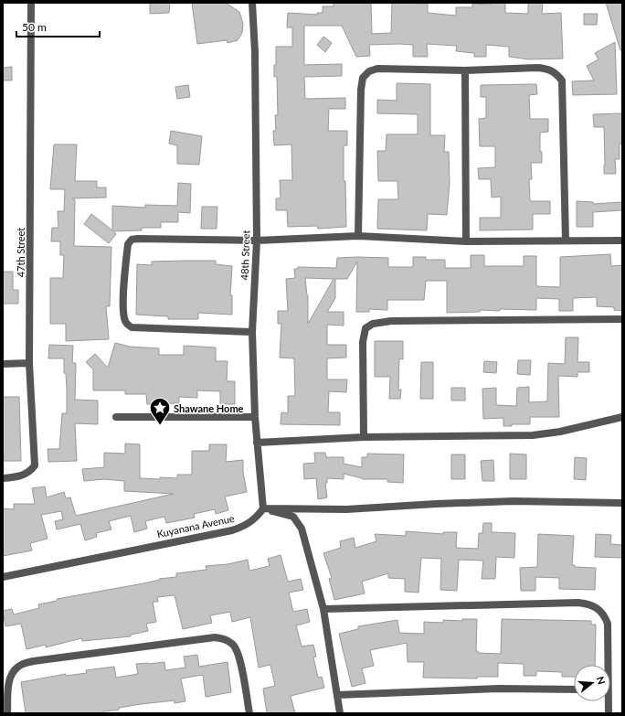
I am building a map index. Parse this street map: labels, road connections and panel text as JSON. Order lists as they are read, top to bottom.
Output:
{
  "streets": {
    "street": ["47th Street", "48th Street", "Kuyanana Avenue"]
  },
  "crossings": [
    ["48th Street", "Kuyanana Avenue"]
  ],
  "places": {
    "place": ["Shawane Home"]
  },
  "scale_bar": "50 m",
  "north": "right"
}
